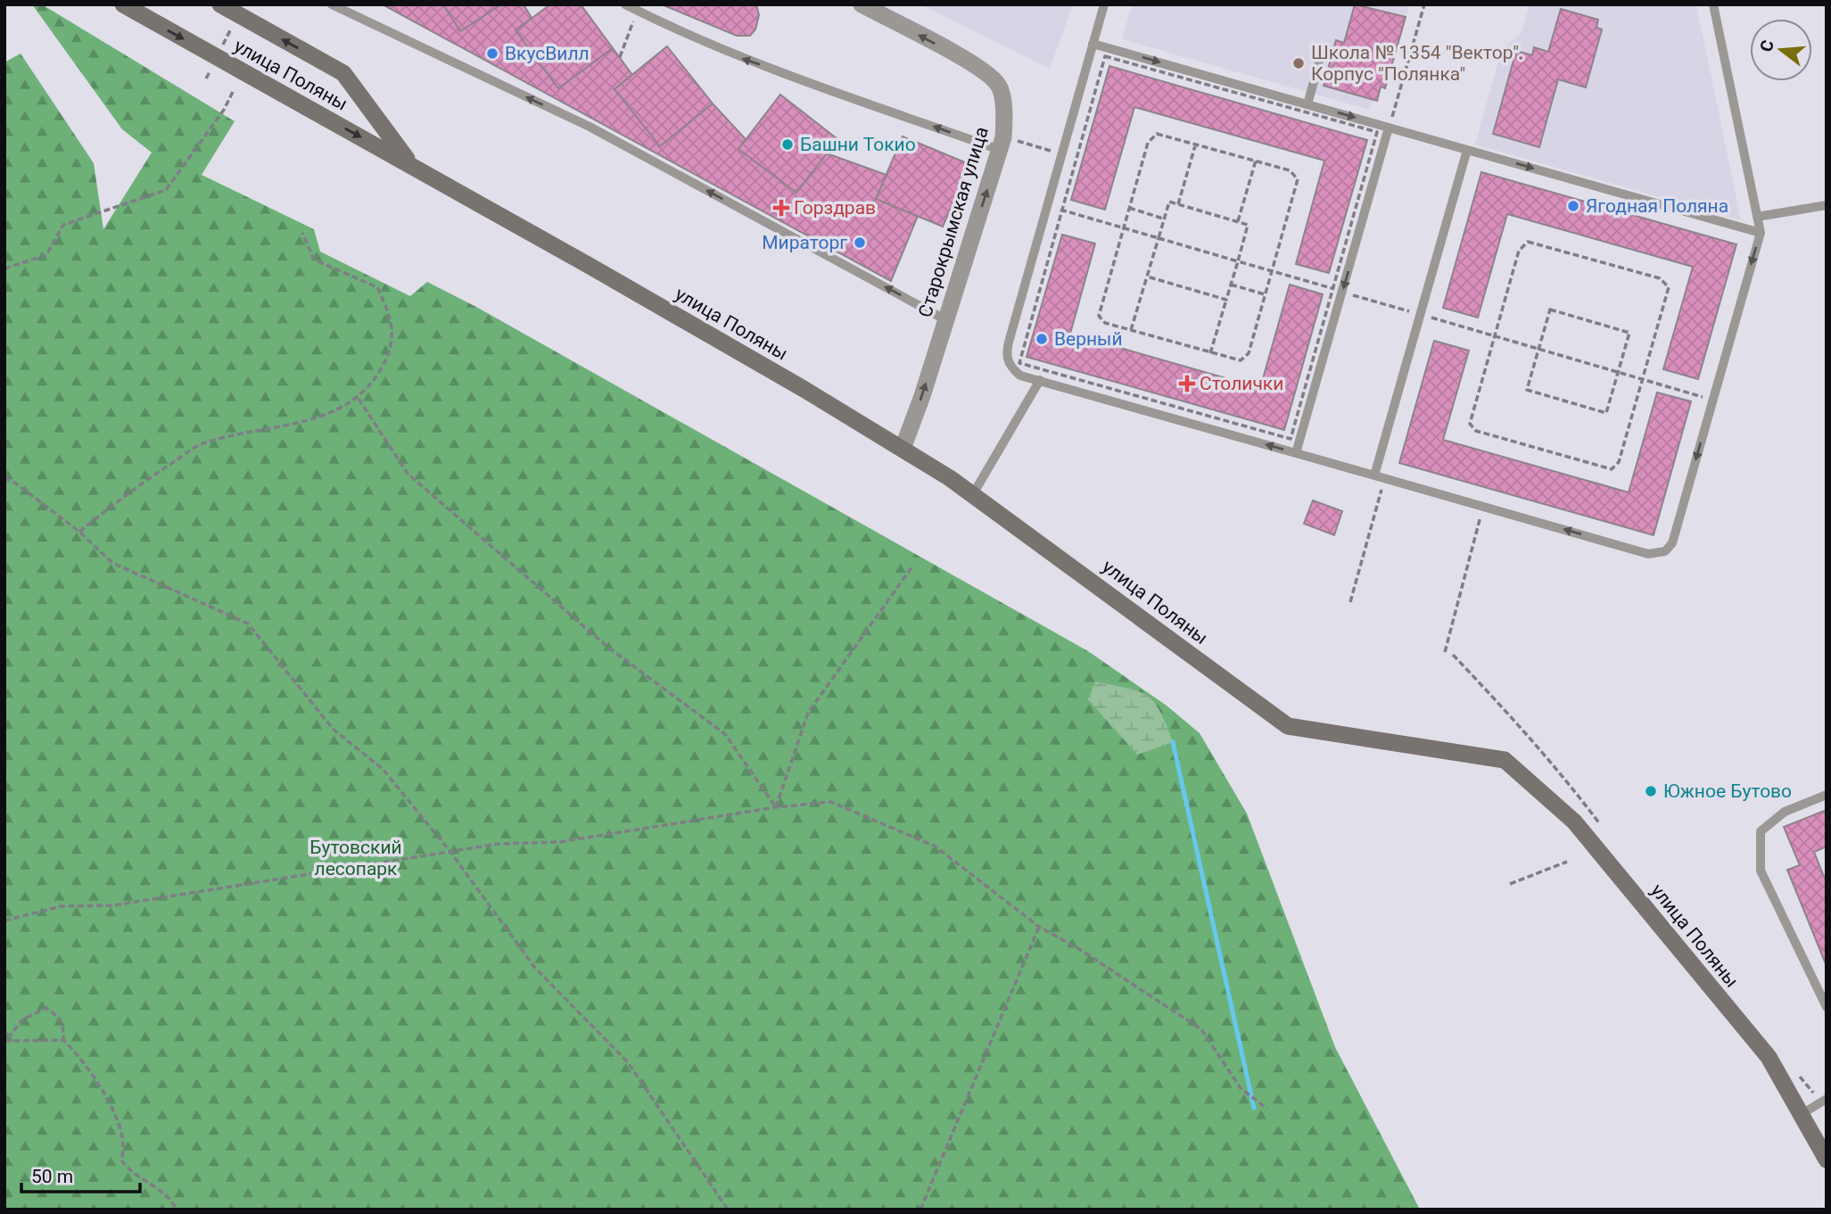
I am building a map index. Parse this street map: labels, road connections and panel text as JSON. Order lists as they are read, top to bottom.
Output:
{
  "streets": {
    "main road": ["улица Поляны"],
    "street": ["Старокрымская улица"]
  },
  "crossings": [
    ["улица Поляны", "Старокрымская улица"]
  ],
  "one_way": ["Старокрымская улица"],
  "parks": ["Бутовский лесопарк"],
  "places": {
    "other": [
      "ВкусВилл",
      "Школа № 1354 \"Вектор\". Корпус \"Полянка\"",
      "Башни Токио",
      "Ягодная Поляна",
      "Мираторг",
      "Верный",
      "Южное Бутово"
    ],
    "health": ["Горздрав", "Столички"]
  },
  "scale_bar": "50 m",
  "north": "left"
}
